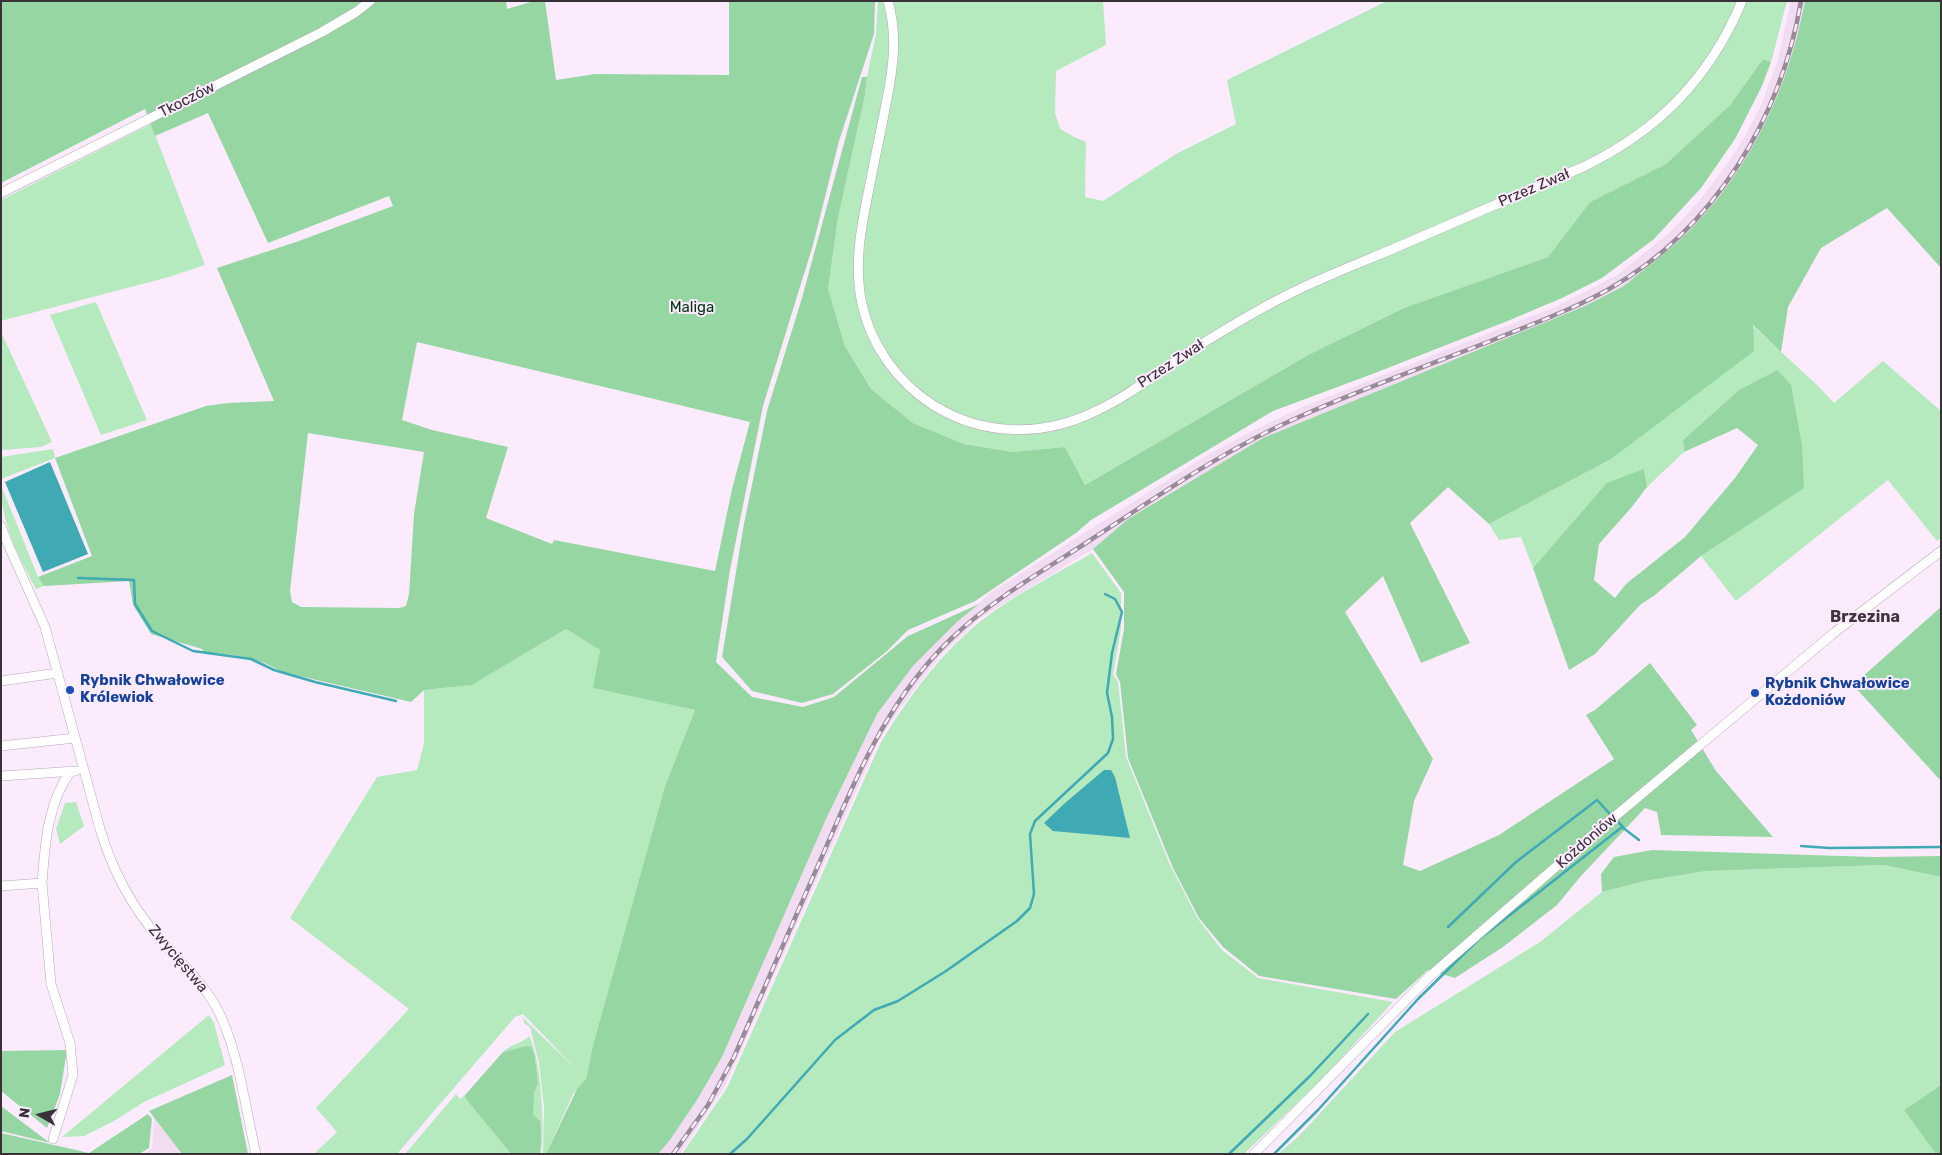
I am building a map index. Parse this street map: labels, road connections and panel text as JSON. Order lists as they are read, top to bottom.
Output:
{
  "streets": {
    "street": [
      "Tkoczów",
      "Przez Zwał",
      "Kożdoniów",
      "Zwycięstwa"
    ]
  },
  "districts": ["Brzezina"],
  "parks": ["Maliga"],
  "places": ["Rybnik Chwałowice Królewiok", "Rybnik Chwałowice Kożdoniów"],
  "north": "left"
}
